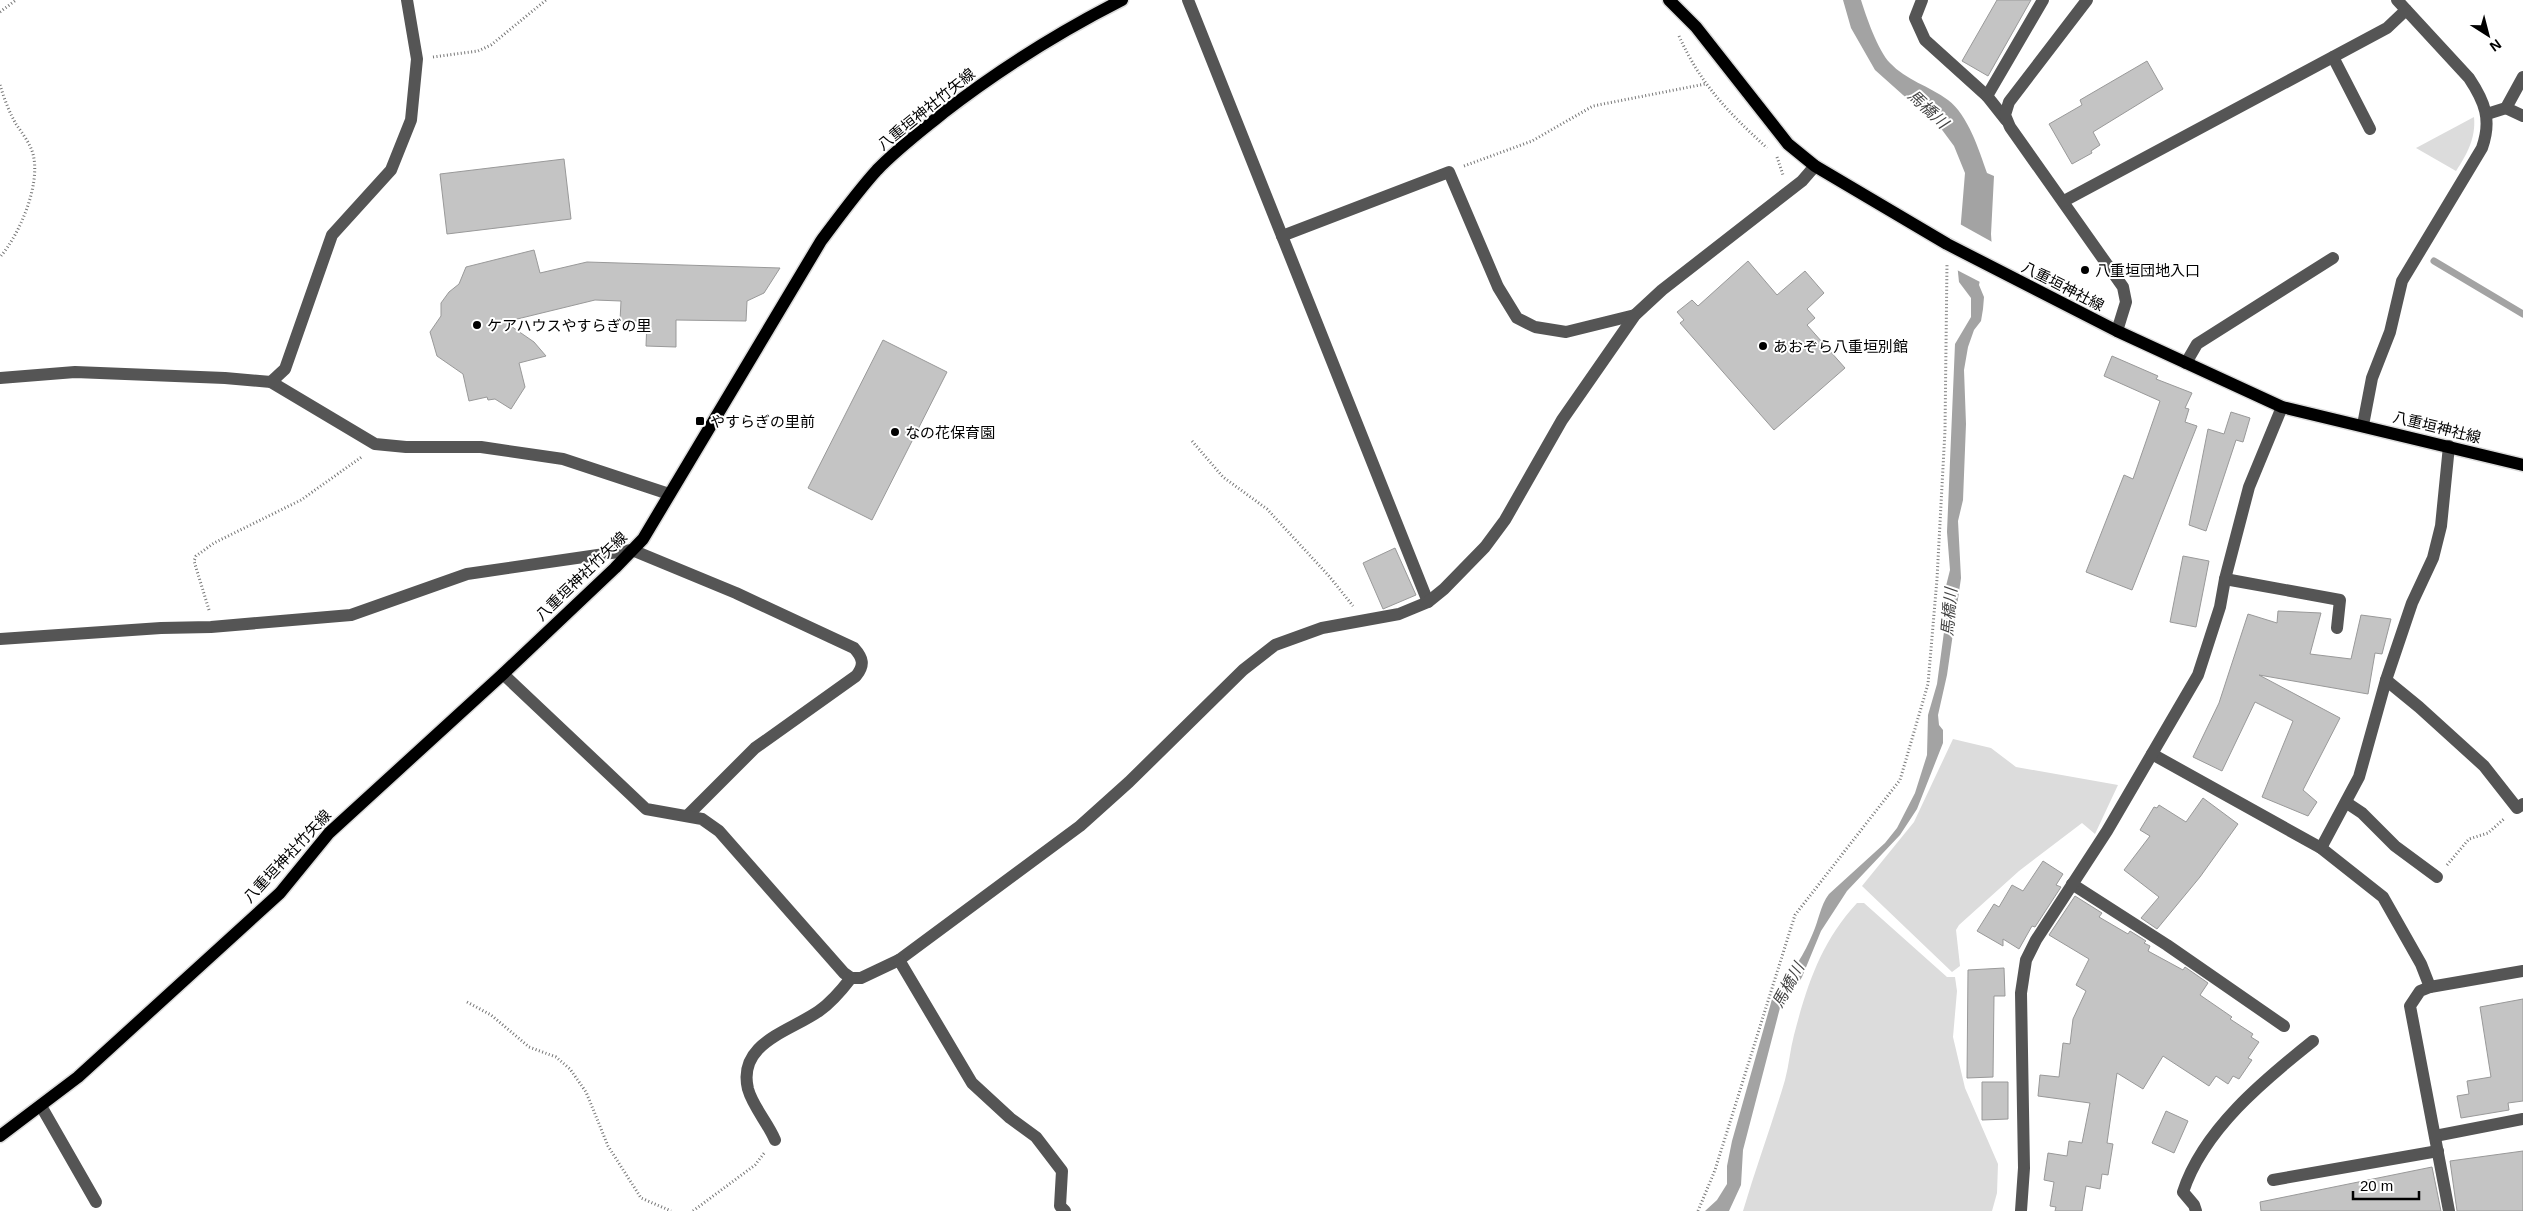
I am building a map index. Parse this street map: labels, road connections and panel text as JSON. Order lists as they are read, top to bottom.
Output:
{
  "streets": {
    "main road": ["八重垣神社竹矢線", "八重垣神社線"]
  },
  "water": ["馬橋川"],
  "places": {
    "other": [
      "八重垣団地入口",
      "ケアハウスやすらぎの里",
      "あおぞら八重垣別館",
      "なの花保育園"
    ],
    "transit": ["やすらぎの里前"]
  },
  "scale_bar": "20 m",
  "north": "bottom right"
}
